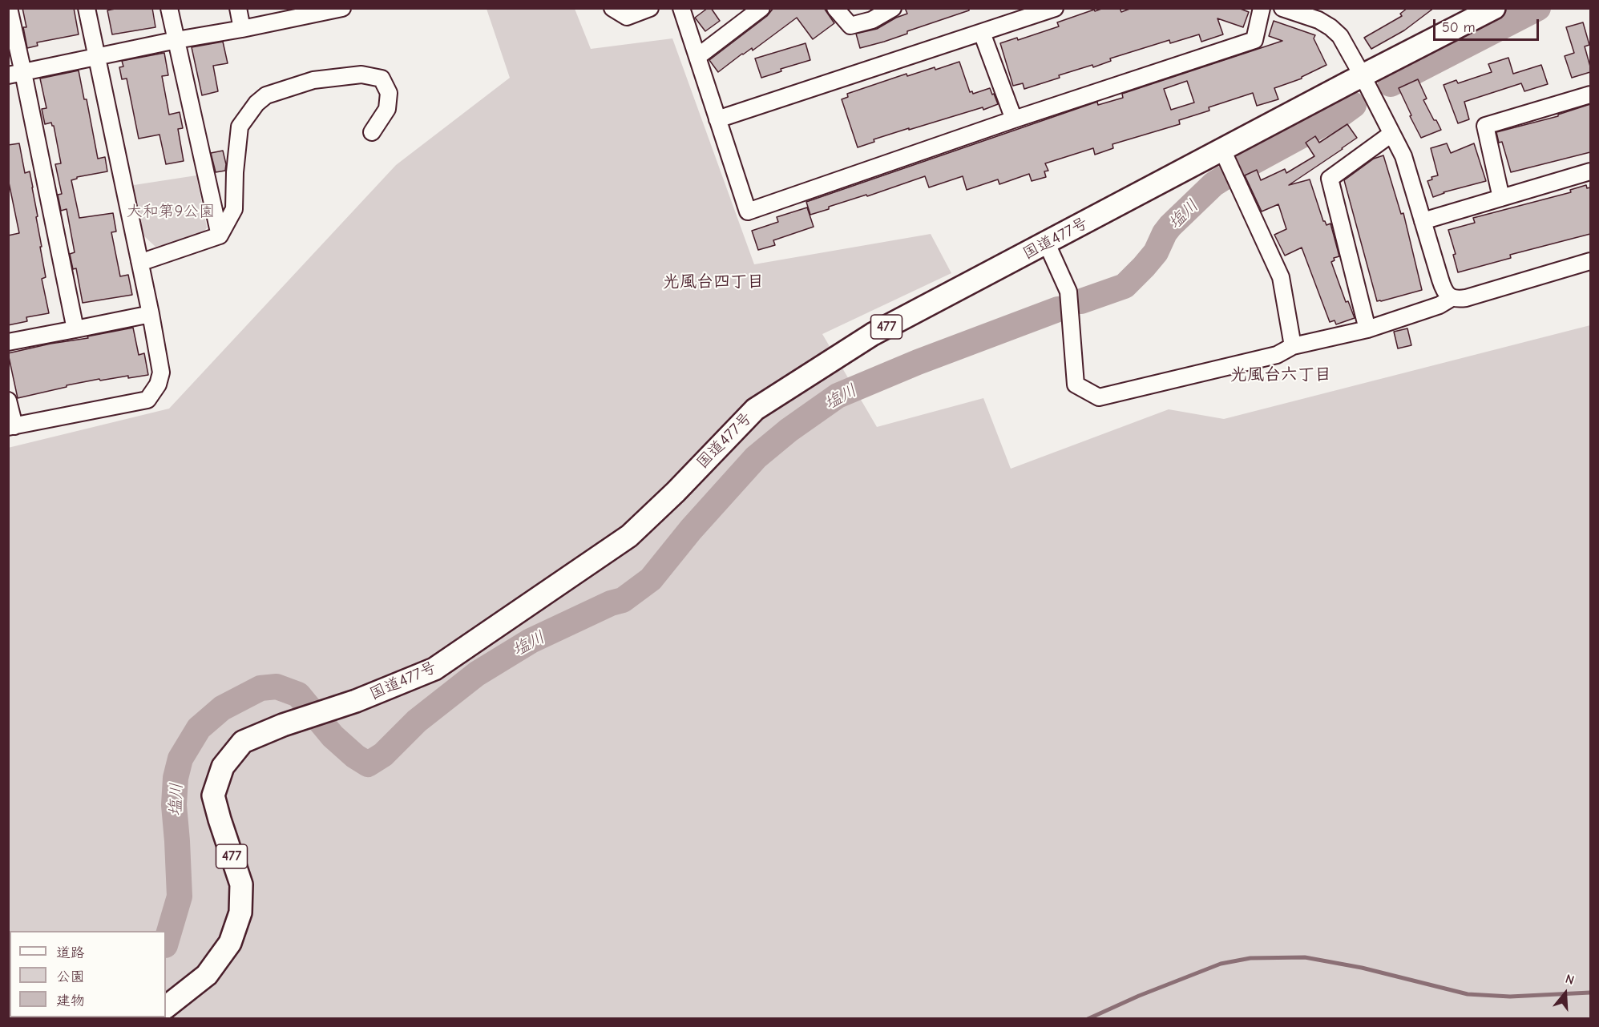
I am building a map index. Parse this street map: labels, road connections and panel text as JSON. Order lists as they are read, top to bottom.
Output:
{
  "streets": {
    "highway": ["国道477号", "477"]
  },
  "districts": ["光風台四丁目", "光風台六丁目"],
  "water": ["塩川"],
  "parks": ["大和第9公園"],
  "legend": ["道路", "公園", "建物"],
  "scale_bar": "50 m",
  "north": "top"
}
